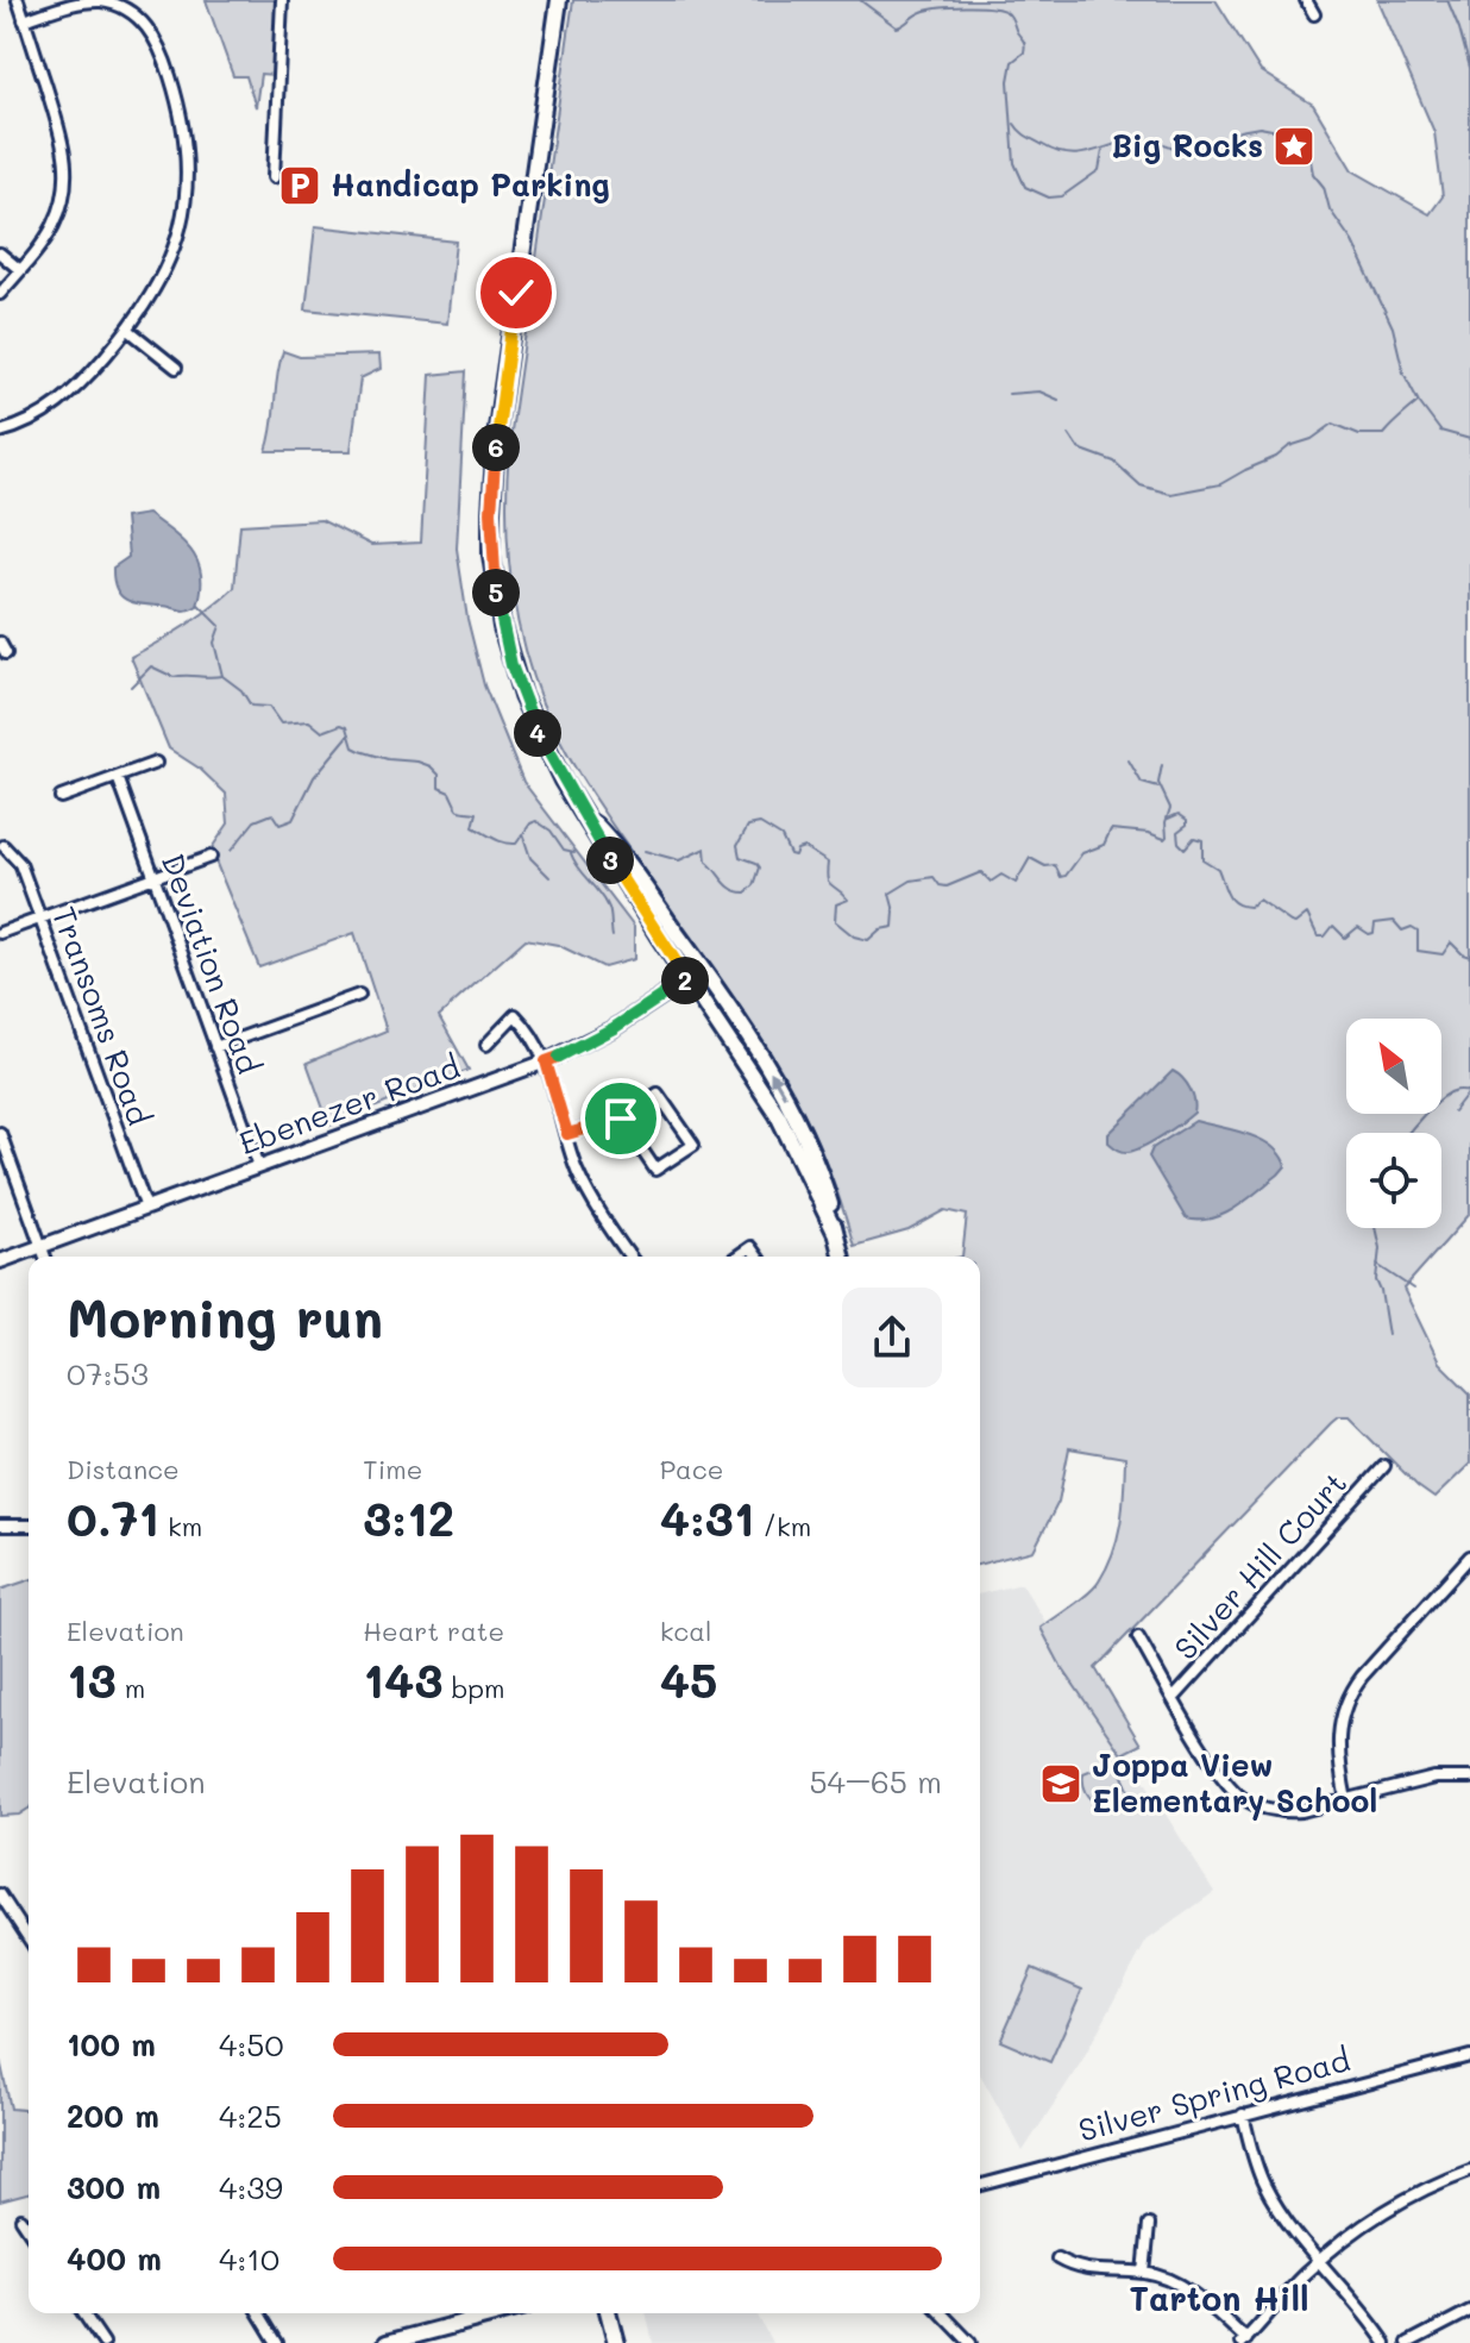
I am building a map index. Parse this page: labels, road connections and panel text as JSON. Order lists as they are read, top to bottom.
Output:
{
  "streets": {
    "street": [
      "Deviation Road",
      "Transoms Road",
      "Ebenezer Road",
      "Silver Hill Court",
      "Silver Spring Road"
    ]
  },
  "crossings": [
    ["Deviation Road", "Ebenezer Road"],
    ["Transoms Road", "Ebenezer Road"]
  ],
  "districts": ["Tarton Hill"],
  "places": {
    "place": ["Big Rocks"],
    "parking": ["Handicap Parking"],
    "school or university": ["Joppa View Elementary School"]
  },
  "north": "top left",
  "page": {
    "pins": [
      "6",
      "5",
      "4",
      "3",
      "2"
    ],
    "heading": ["Morning run", "07:53"],
    "stats": [
      ["Distance", "0.71 km"],
      ["Time", "3:12"],
      ["Pace", "4:31 /km"],
      ["Elevation", "13 m"],
      ["Heart rate", "143 bpm"],
      ["kcal", "45"]
    ],
    "chart": ["Elevation", "54–65 m"],
    "list": [
      {
        "name": "100 m",
        "note": "4:50"
      },
      {
        "name": "200 m",
        "note": "4:25"
      },
      {
        "name": "300 m",
        "note": "4:39"
      },
      {
        "name": "400 m",
        "note": "4:10"
      }
    ]
  }
}
